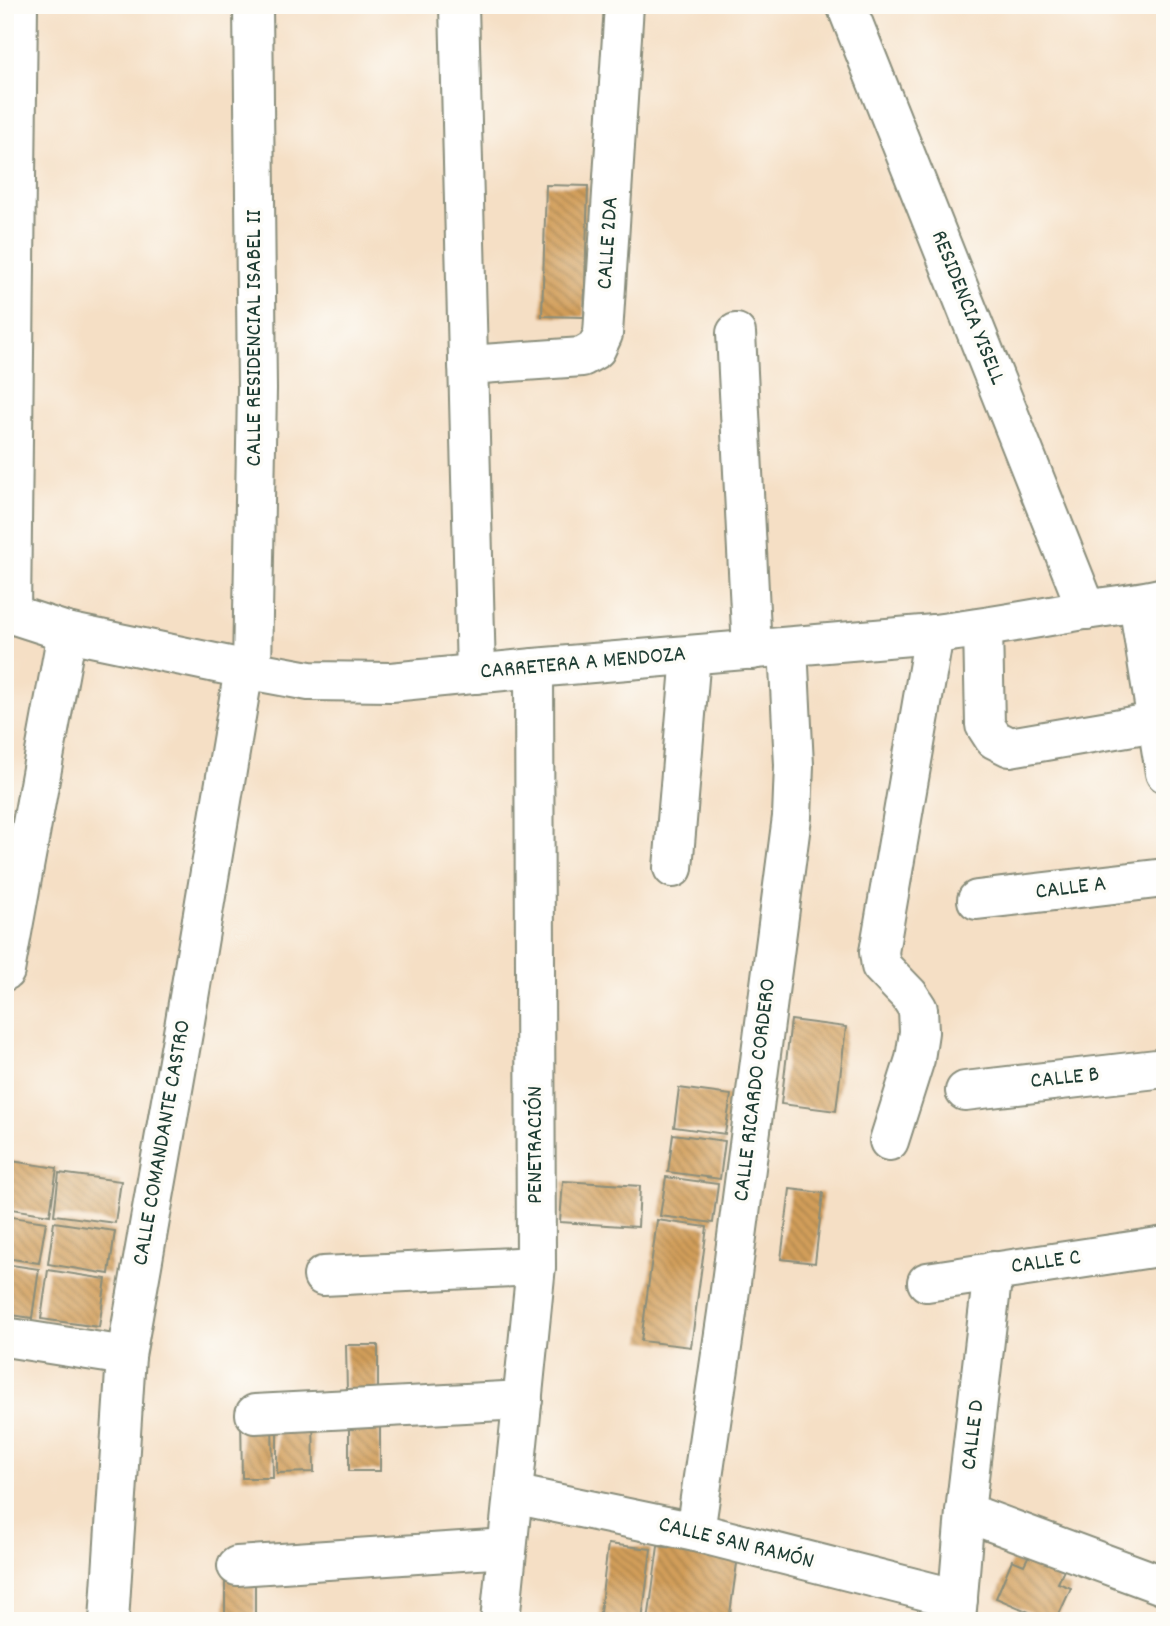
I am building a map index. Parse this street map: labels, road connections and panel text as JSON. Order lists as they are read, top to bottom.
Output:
{
  "streets": {
    "street": [
      "CALLE 2DA",
      "RESIDENCIA YISELL",
      "CALLE RESIDENCIAL ISABEL II",
      "CARRETERA A MENDOZA",
      "CALLE A",
      "CALLE B",
      "CALLE RICARDO CORDERO",
      "CALLE COMANDANTE CASTRO",
      "PENETRACIÓN",
      "CALLE C",
      "CALLE D",
      "CALLE SAN RAMÓN"
    ]
  },
  "crossings": [
    ["RESIDENCIA YISELL", "CARRETERA A MENDOZA"],
    ["CALLE RESIDENCIAL ISABEL II", "CARRETERA A MENDOZA"],
    ["CALLE RESIDENCIAL ISABEL II", "CALLE COMANDANTE CASTRO"],
    ["CARRETERA A MENDOZA", "CALLE RICARDO CORDERO"],
    ["CARRETERA A MENDOZA", "CALLE COMANDANTE CASTRO"],
    ["CARRETERA A MENDOZA", "PENETRACIÓN"],
    ["CALLE RICARDO CORDERO", "CALLE SAN RAMÓN"],
    ["PENETRACIÓN", "CALLE SAN RAMÓN"],
    ["CALLE C", "CALLE D"],
    ["CALLE D", "CALLE SAN RAMÓN"]
  ]
}
